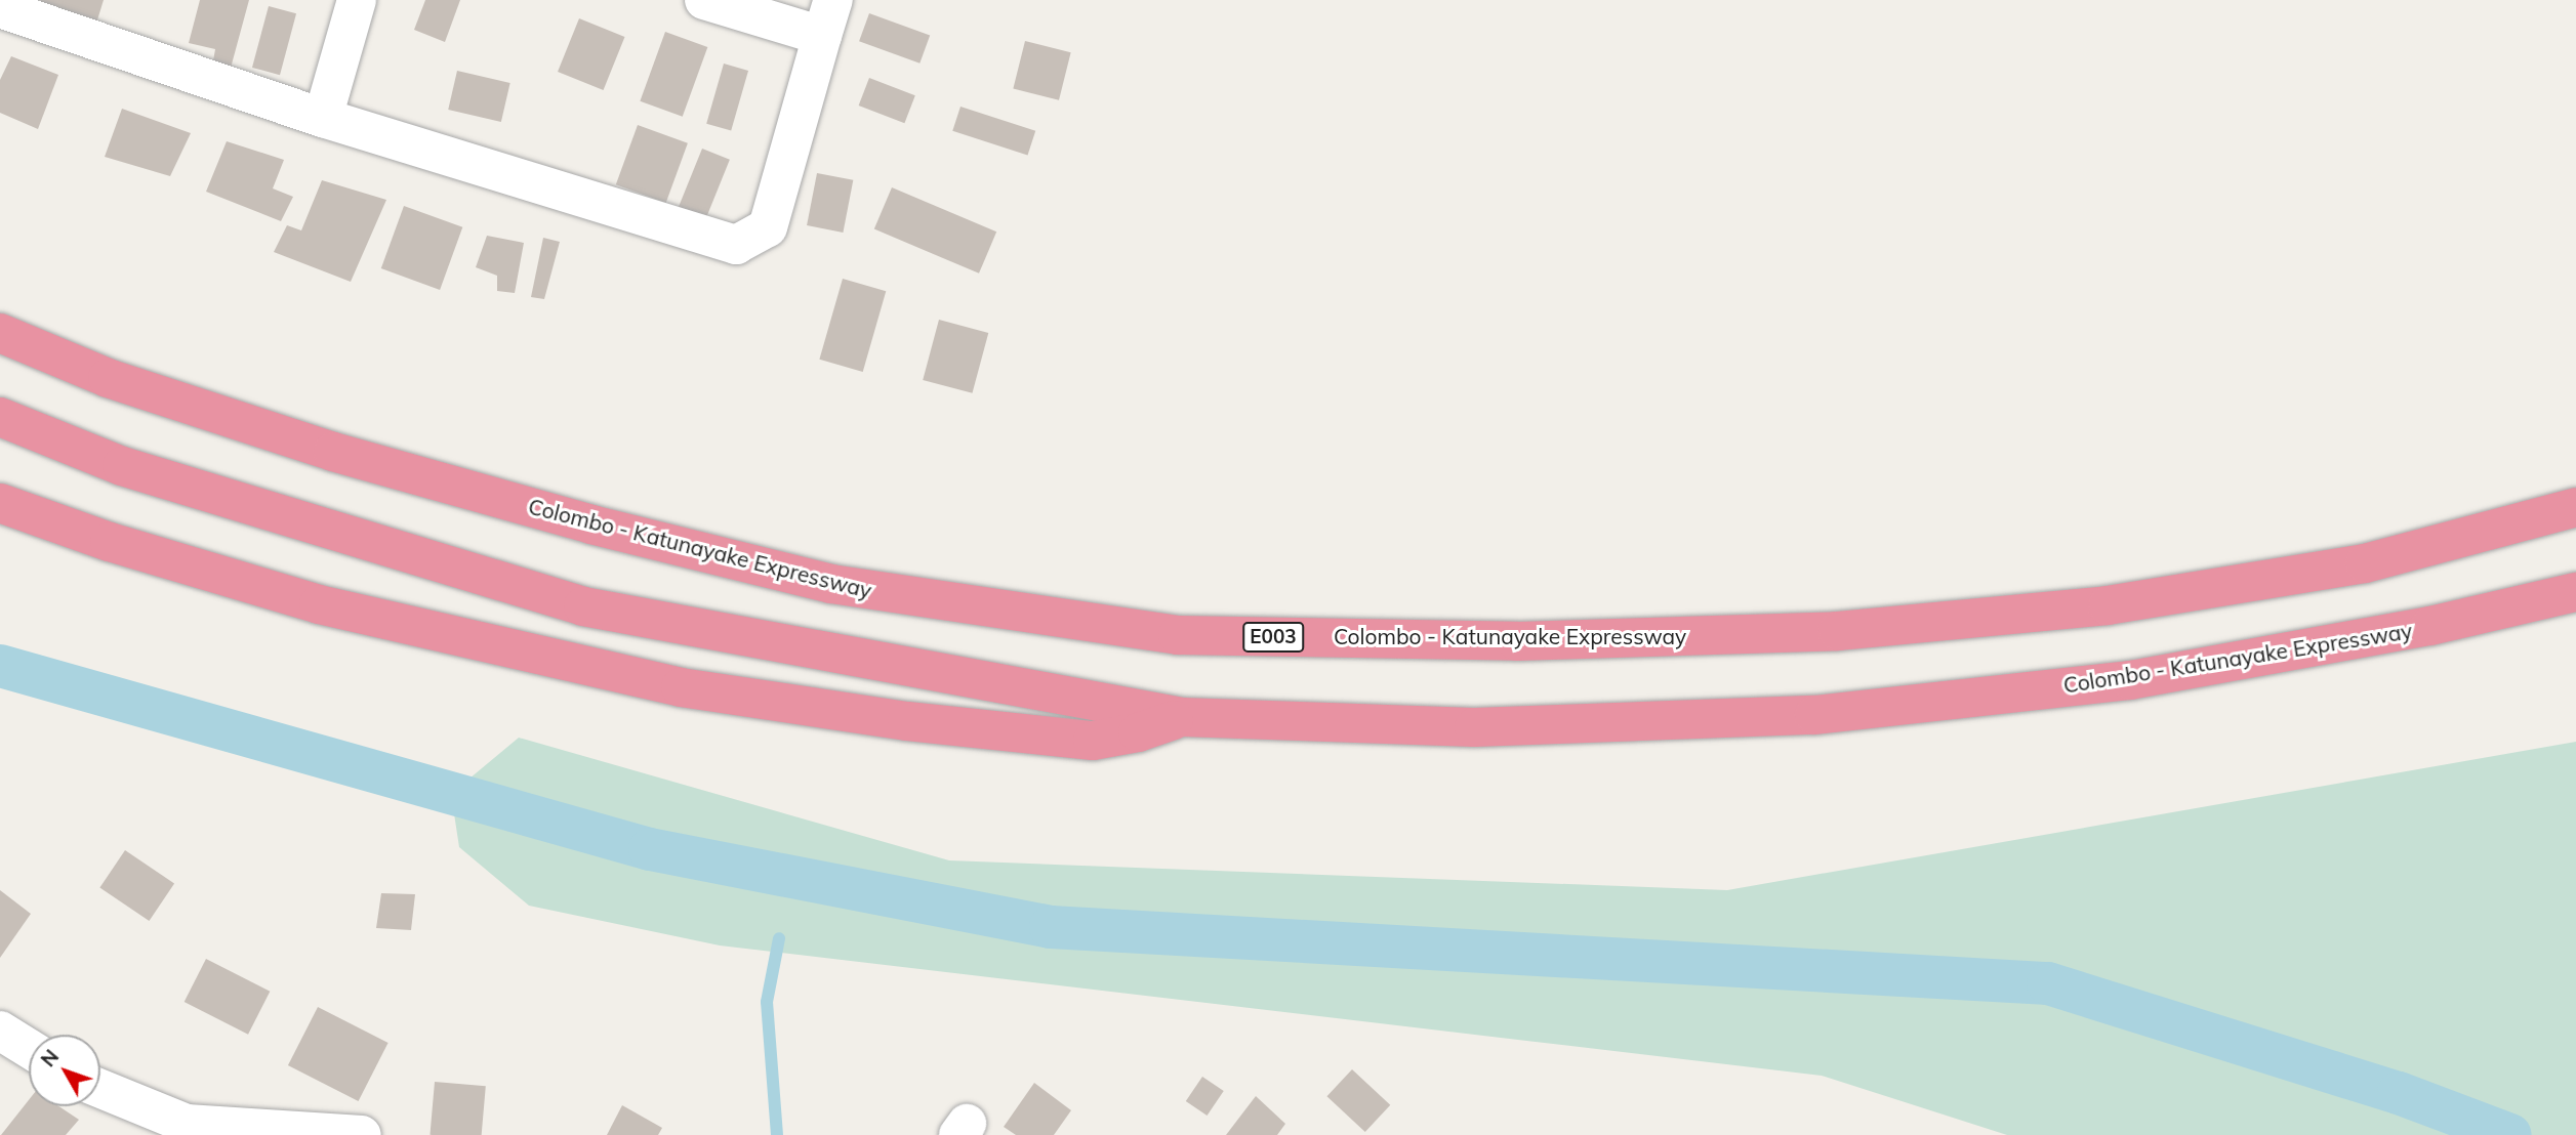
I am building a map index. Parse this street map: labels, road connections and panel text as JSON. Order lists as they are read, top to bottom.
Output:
{
  "streets": {
    "highway": ["Colombo - Katunayake Expressway", "E003"]
  },
  "north": "top left"
}
